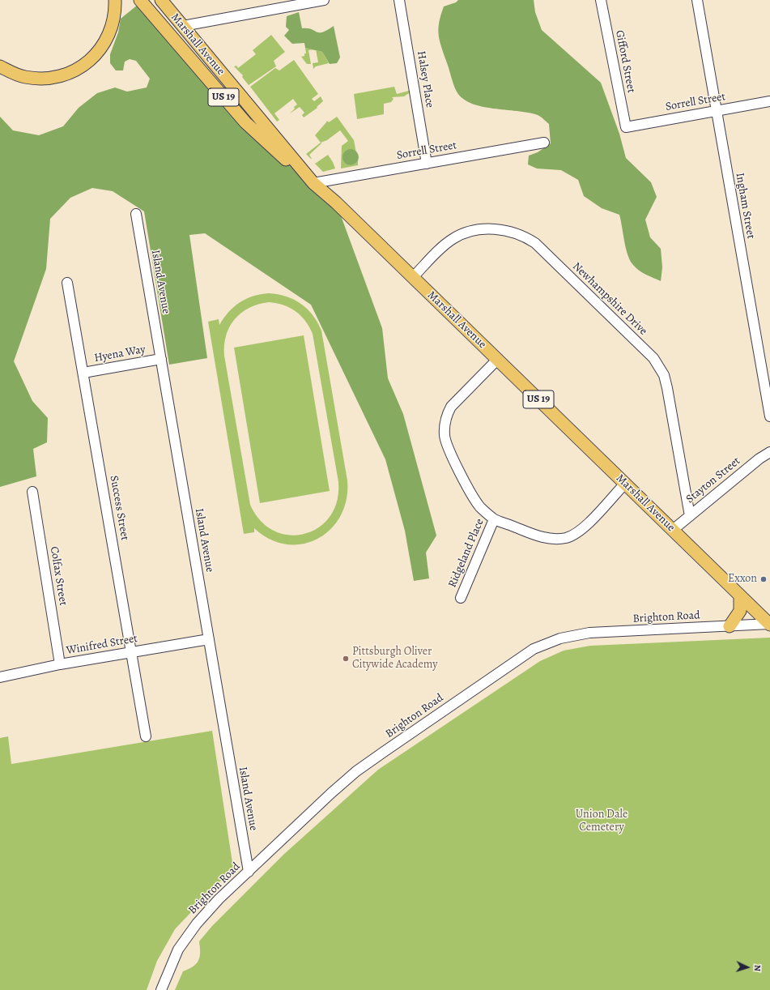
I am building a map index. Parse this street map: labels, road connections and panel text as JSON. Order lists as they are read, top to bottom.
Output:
{
  "streets": {
    "main road": ["Marshall Avenue", "US 19"],
    "street": [
      "Gifford Street",
      "Halsey Place",
      "Sorrell Street",
      "Ingham Street",
      "Island Avenue",
      "Newhampshire Drive",
      "Hyena Way",
      "Stayton Street",
      "Success Street",
      "Ridgeland Place",
      "Colfax Street",
      "Brighton Road",
      "Winifred Street"
    ]
  },
  "crossings": [
    ["Marshall Avenue", "US 19"],
    ["Marshall Avenue", "Sorrell Street"],
    ["Marshall Avenue", "Newhampshire Drive"],
    ["Marshall Avenue", "Stayton Street"],
    ["Marshall Avenue", "Brighton Road"],
    ["Gifford Street", "Sorrell Street"],
    ["Halsey Place", "Sorrell Street"],
    ["US 19", "Sorrell Street"],
    ["Sorrell Street", "Ingham Street"],
    ["Island Avenue", "Hyena Way"],
    ["Island Avenue", "Brighton Road"],
    ["Island Avenue", "Winifred Street"],
    ["Newhampshire Drive", "Stayton Street"],
    ["Hyena Way", "Success Street"],
    ["Success Street", "Winifred Street"],
    ["Colfax Street", "Winifred Street"]
  ],
  "parks": ["Union Dale Cemetery"],
  "places": ["Exxon", "Pittsburgh Oliver Citywide Academy"],
  "north": "right"
}
